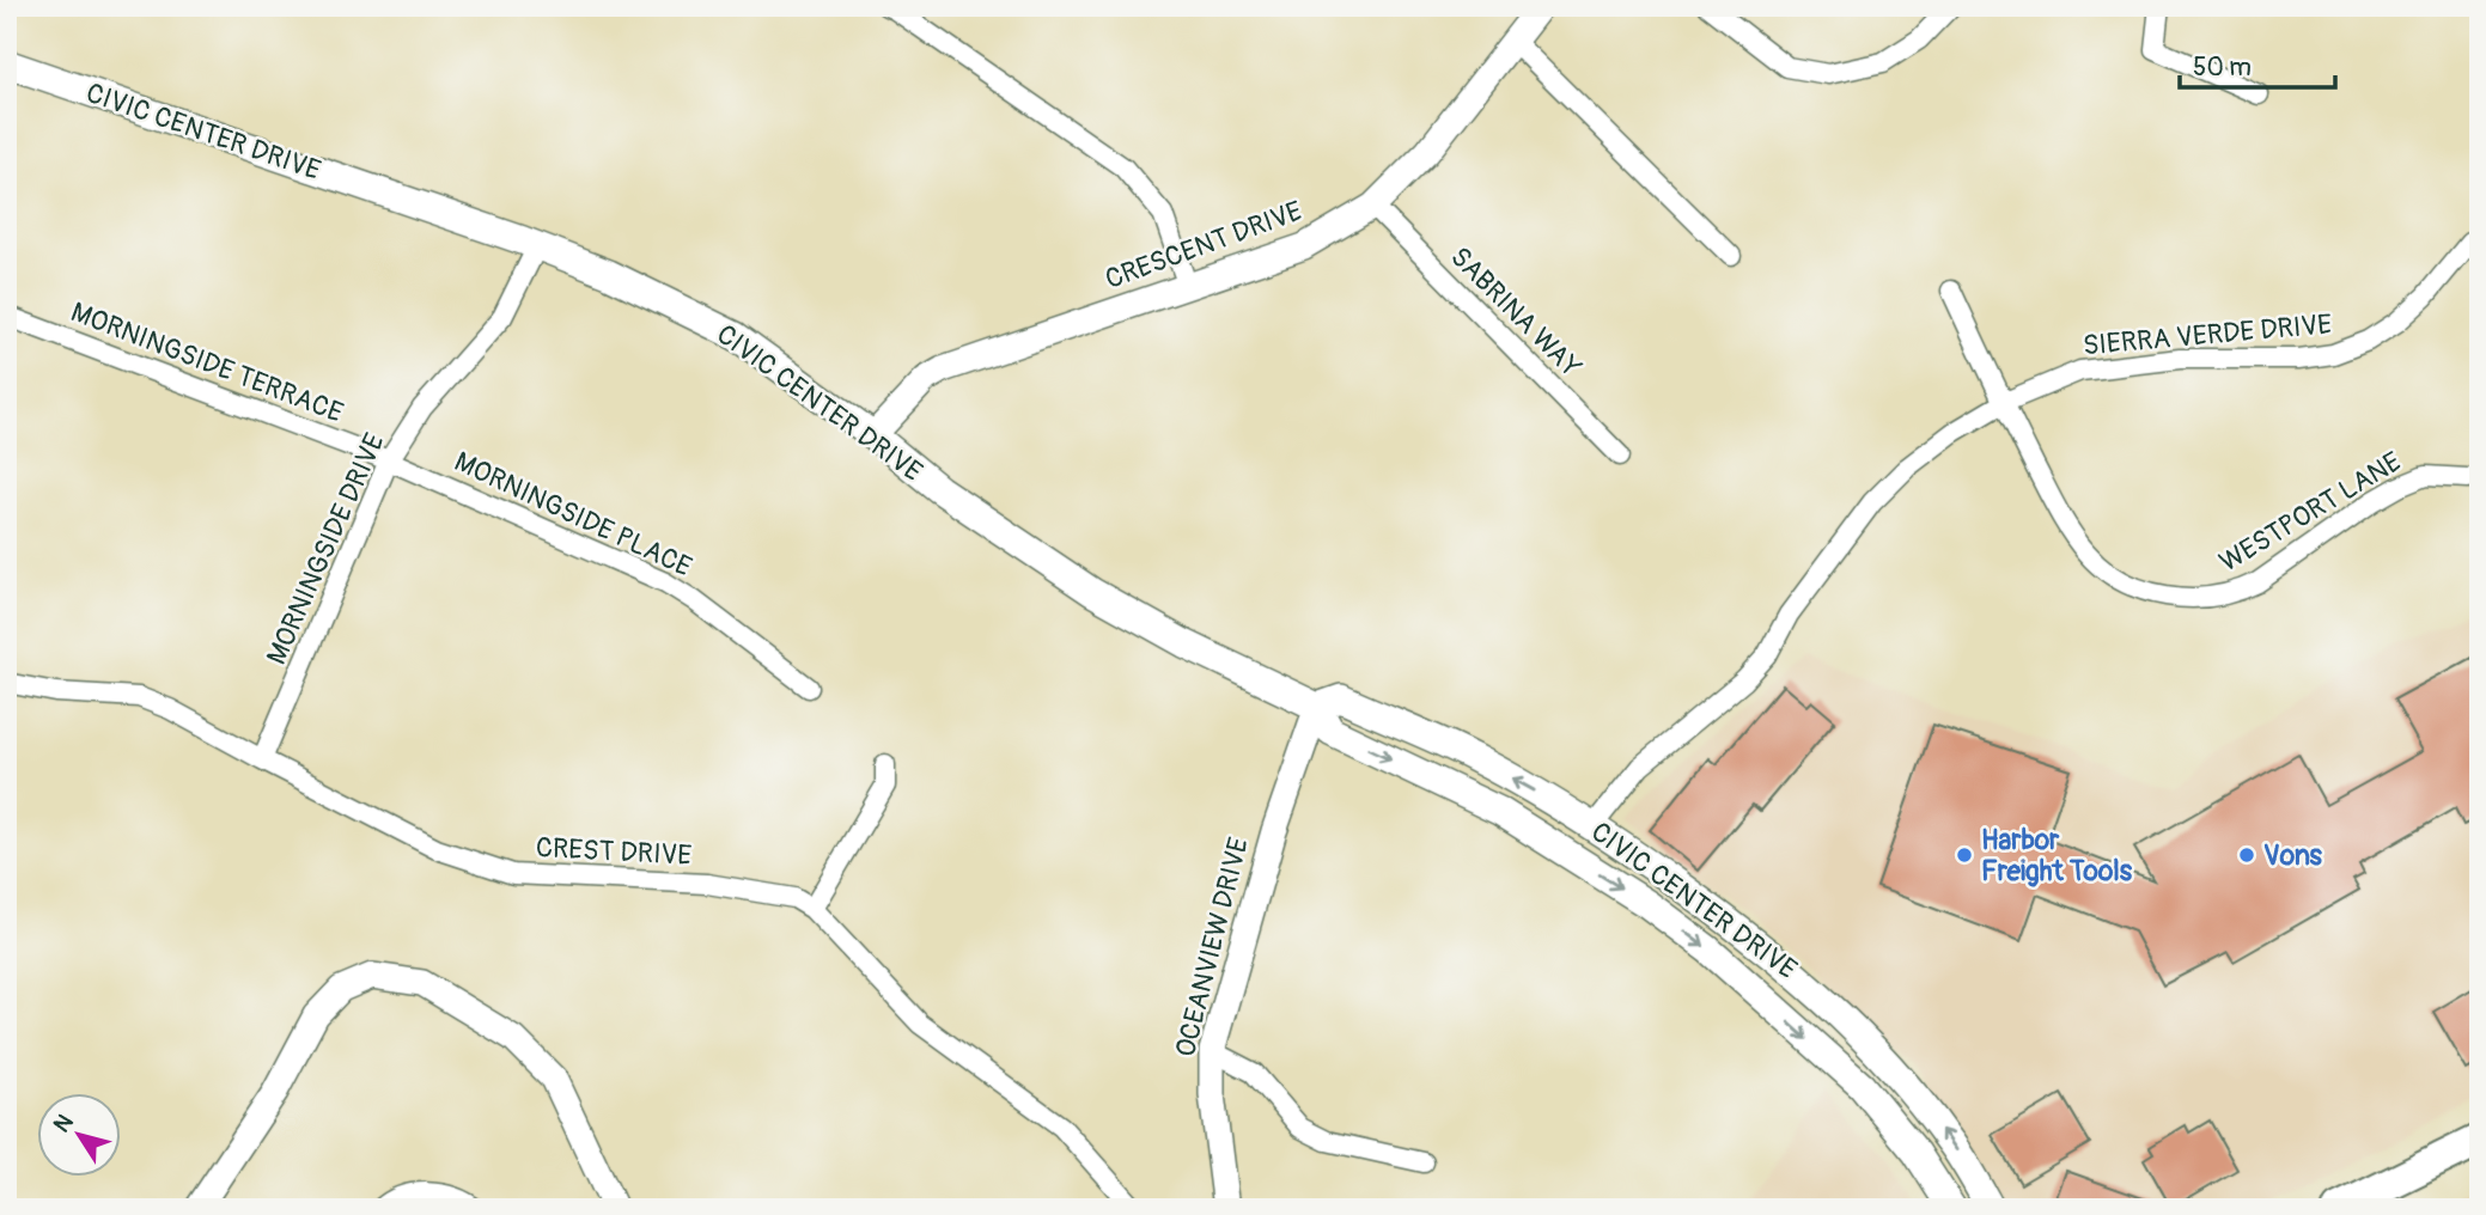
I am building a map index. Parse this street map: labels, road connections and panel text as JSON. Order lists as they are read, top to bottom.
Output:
{
  "streets": {
    "main road": ["CIVIC CENTER DRIVE"],
    "street": [
      "CRESCENT DRIVE",
      "SABRINA WAY",
      "SIERRA VERDE DRIVE",
      "MORNINGSIDE TERRACE",
      "WESTPORT LANE",
      "MORNINGSIDE PLACE",
      "MORNINGSIDE DRIVE",
      "CREST DRIVE",
      "OCEANVIEW DRIVE"
    ]
  },
  "crossings": [
    ["CIVIC CENTER DRIVE", "CRESCENT DRIVE"],
    ["CIVIC CENTER DRIVE", "SIERRA VERDE DRIVE"],
    ["CIVIC CENTER DRIVE", "MORNINGSIDE DRIVE"],
    ["CIVIC CENTER DRIVE", "OCEANVIEW DRIVE"],
    ["CRESCENT DRIVE", "SABRINA WAY"],
    ["SIERRA VERDE DRIVE", "WESTPORT LANE"],
    ["MORNINGSIDE TERRACE", "MORNINGSIDE PLACE"],
    ["MORNINGSIDE TERRACE", "MORNINGSIDE DRIVE"],
    ["MORNINGSIDE PLACE", "MORNINGSIDE DRIVE"],
    ["MORNINGSIDE DRIVE", "CREST DRIVE"]
  ],
  "places": ["Harbor Freight Tools", "Vons"],
  "scale_bar": "50 m",
  "north": "top left"
}
